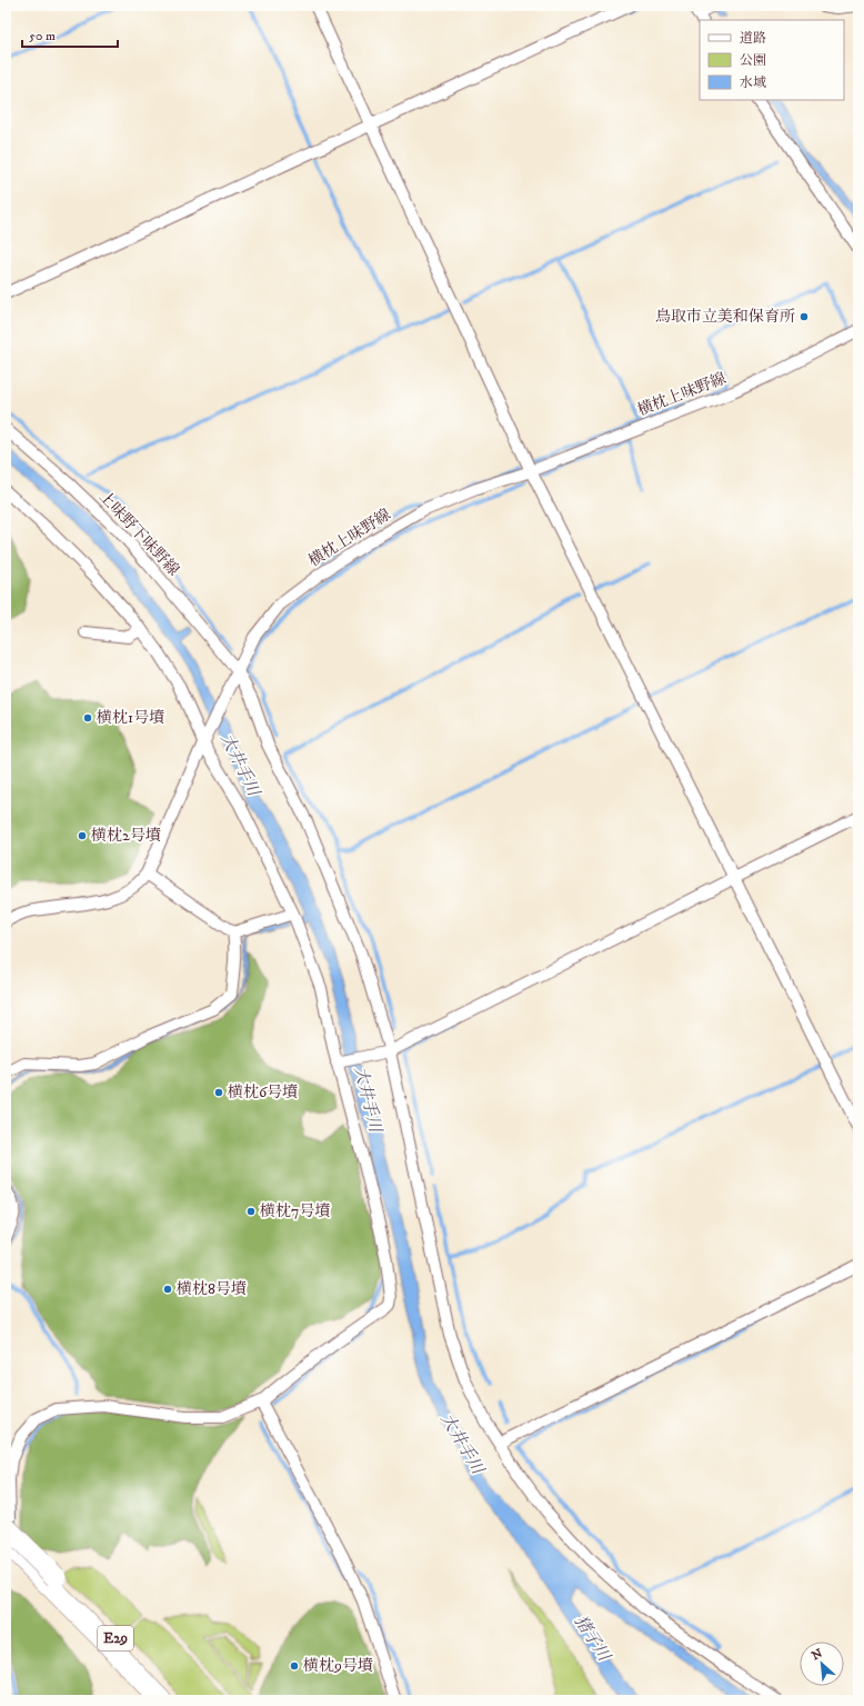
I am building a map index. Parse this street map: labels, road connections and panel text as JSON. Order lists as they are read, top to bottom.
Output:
{
  "streets": {
    "highway": ["E29"],
    "street": ["横枕上味野線", "上味野下味野線"]
  },
  "crossings": [
    ["横枕上味野線", "上味野下味野線"]
  ],
  "water": ["大井手川", "猪子川"],
  "places": [
    "鳥取市立美和保育所",
    "横枕1号墳",
    "横枕2号墳",
    "横枕6号墳",
    "横枕7号墳",
    "横枕8号墳",
    "横枕9号墳"
  ],
  "legend": ["道路", "公園", "水域"],
  "scale_bar": "50 m",
  "north": "top left"
}
